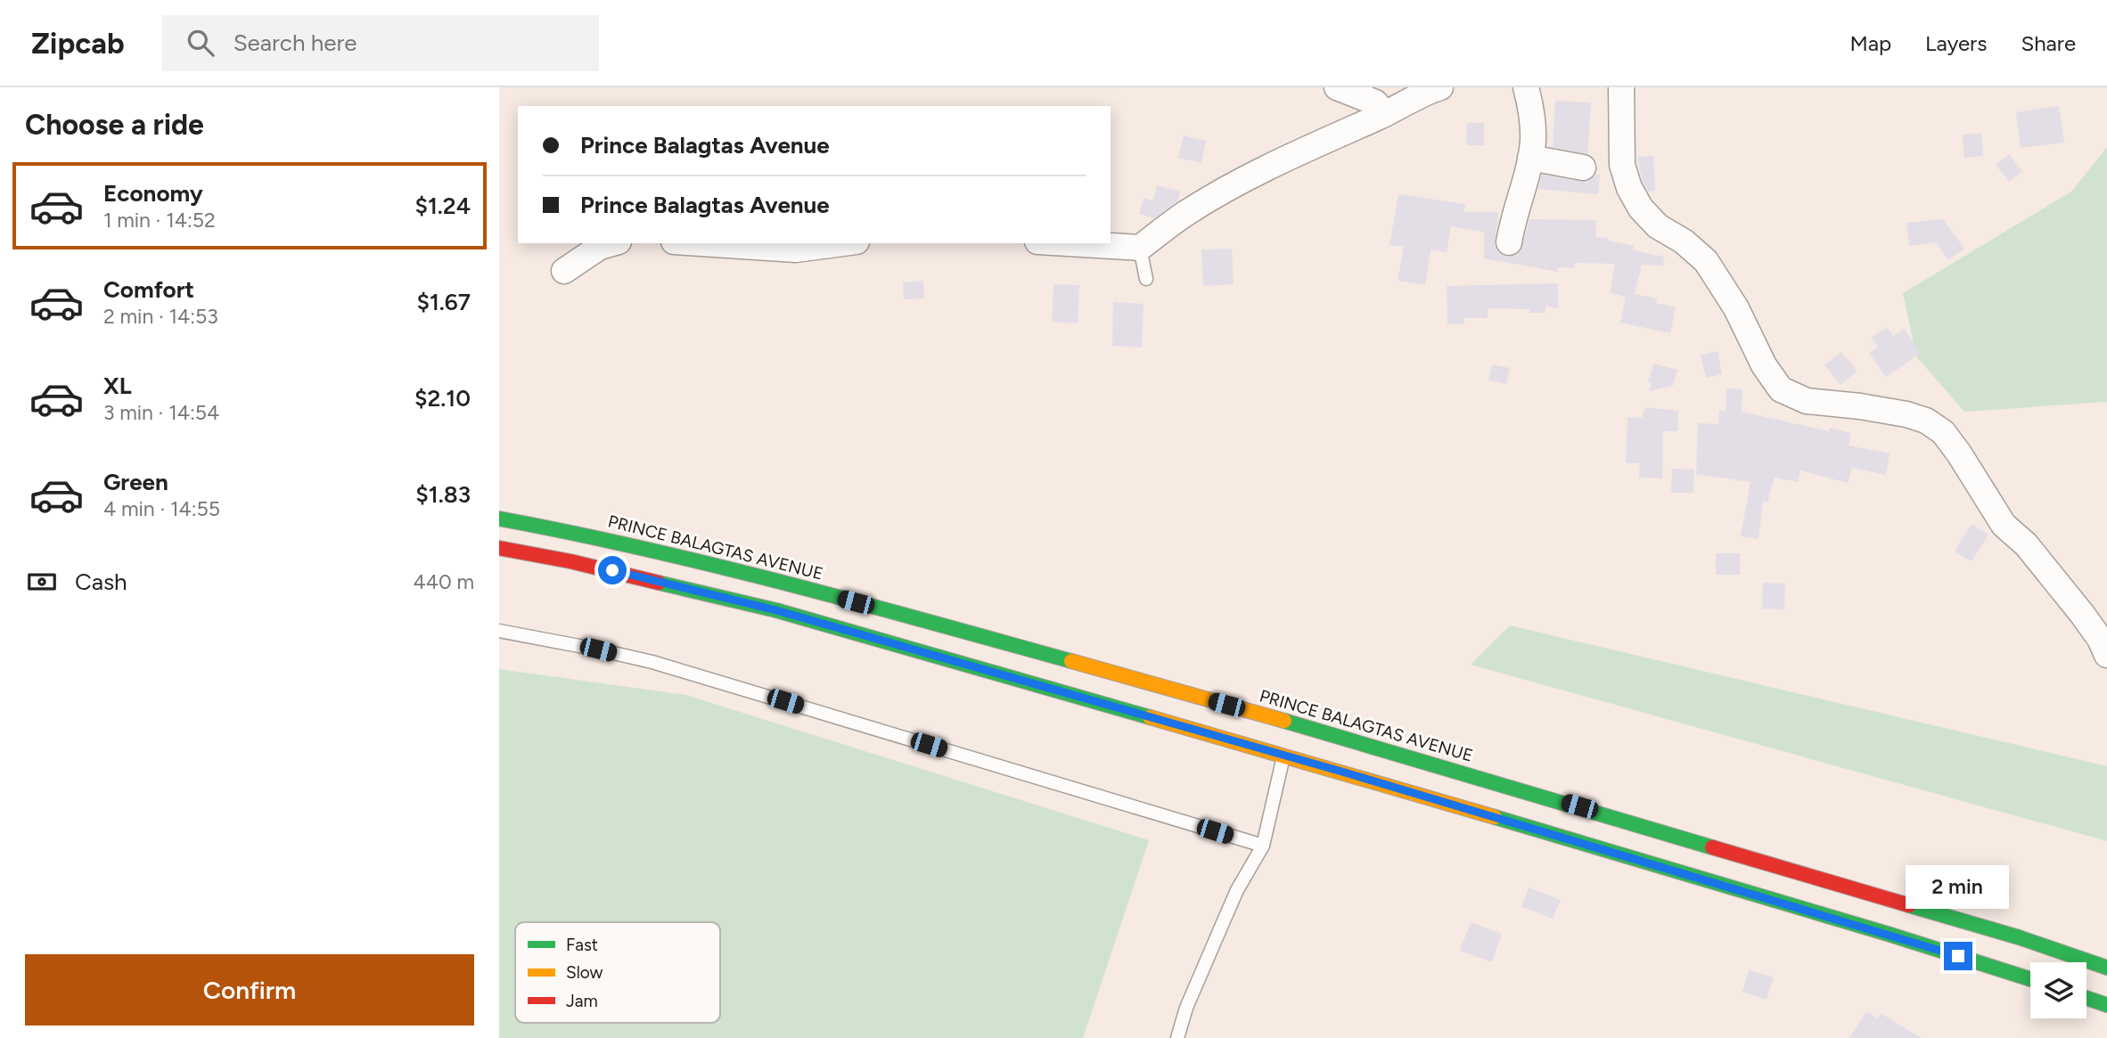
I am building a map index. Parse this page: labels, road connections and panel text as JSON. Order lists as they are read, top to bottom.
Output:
{
  "streets": {
    "main road": ["PRINCE BALAGTAS AVENUE"]
  },
  "legend": ["Fast", "Slow", "Jam"],
  "page": {
    "header": "Zipcab",
    "search": "Search here",
    "nav": ["Map", "Layers", "Share"],
    "heading": "Choose a ride",
    "banner": ["Prince Balagtas Avenue", "Prince Balagtas Avenue"],
    "list": [
      {
        "name": "Economy",
        "note": "1 min · 14:52",
        "value": "$1.24"
      },
      {
        "name": "Comfort",
        "note": "2 min · 14:53",
        "value": "$1.67"
      },
      {
        "name": "XL",
        "note": "3 min · 14:54",
        "value": "$2.10"
      },
      {
        "name": "Green",
        "note": "4 min · 14:55",
        "value": "$1.83"
      }
    ],
    "pay": ["Cash", "440 m"],
    "bubble": "2 min",
    "buttons": "Confirm"
  }
}
